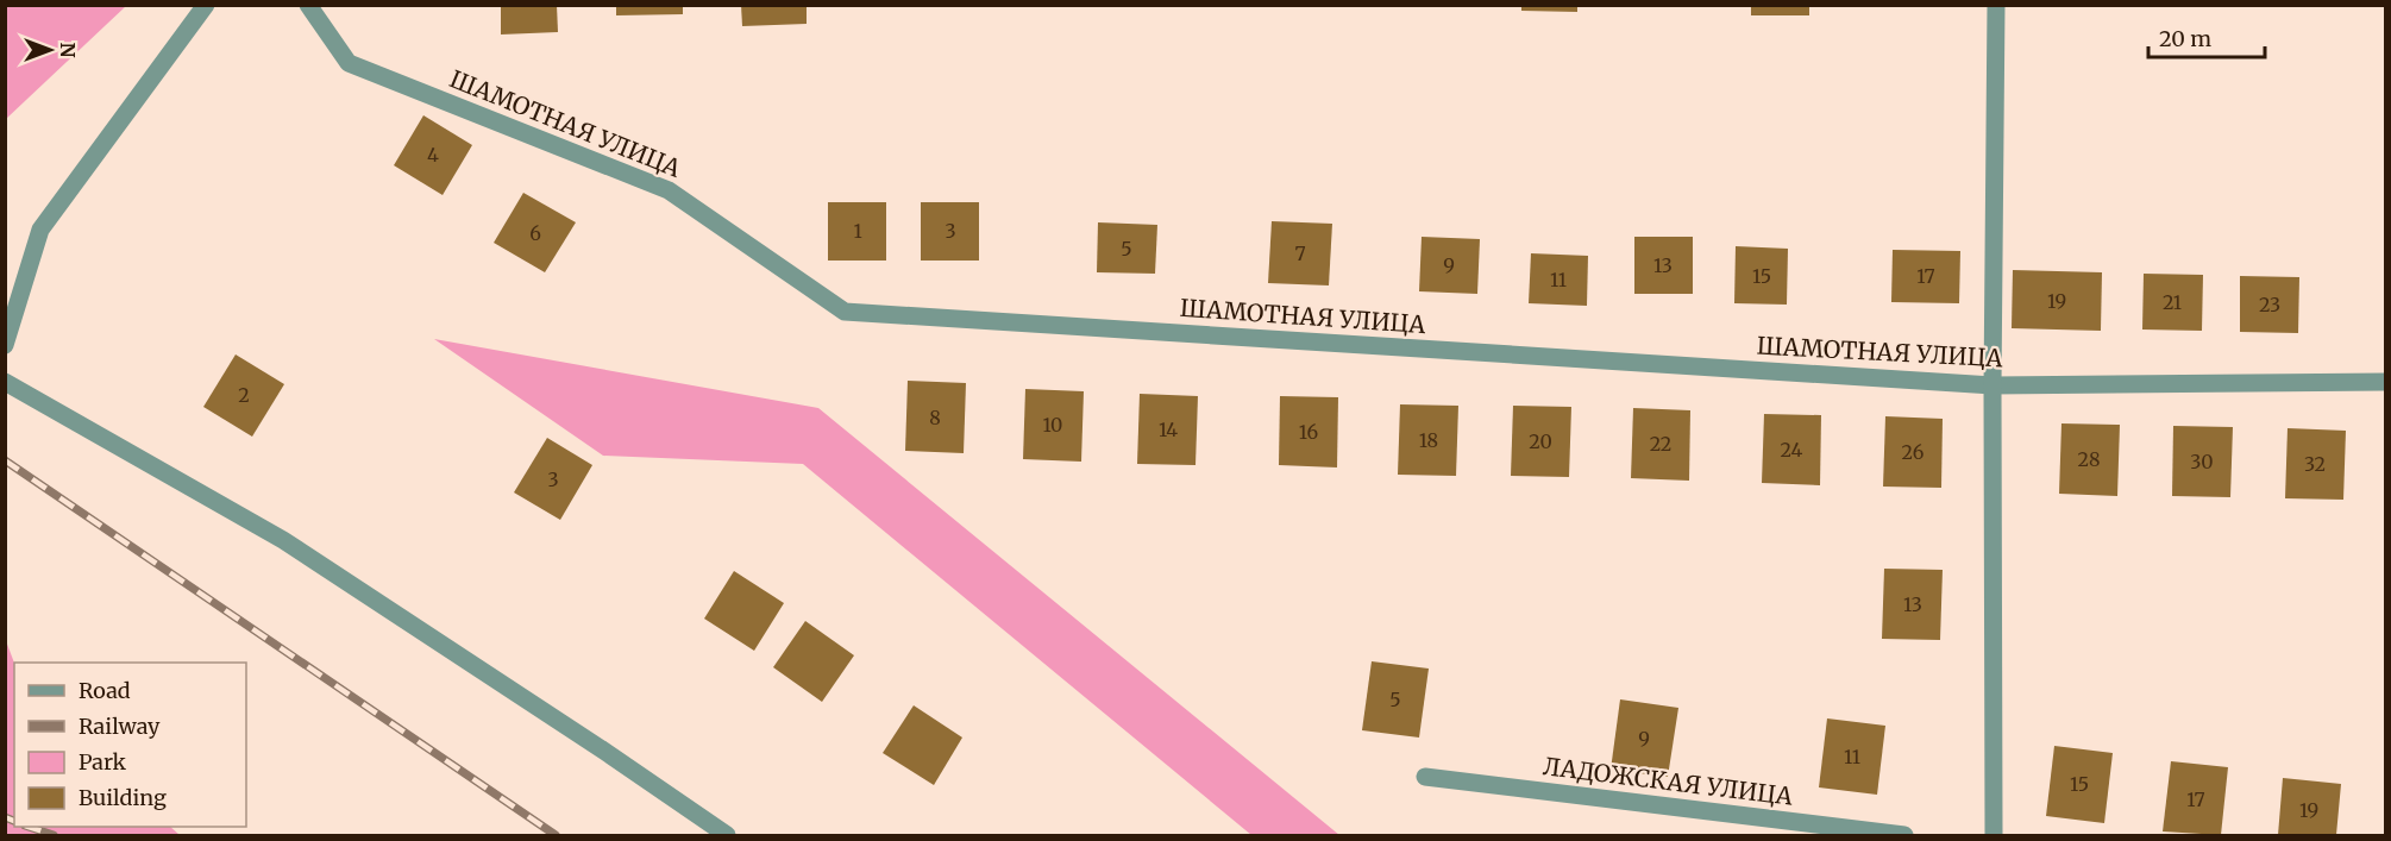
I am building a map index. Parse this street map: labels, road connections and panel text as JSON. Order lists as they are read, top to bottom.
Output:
{
  "streets": {
    "street": ["ШАМОТНАЯ УЛИЦА", "ЛАДОЖСКАЯ УЛИЦА"]
  },
  "house_numbers": [
    "4",
    "1",
    "3",
    "6",
    "5",
    "7",
    "9",
    "13",
    "15",
    "17",
    "11",
    "19",
    "21",
    "23",
    "2",
    "8",
    "10",
    "14",
    "16",
    "18",
    "20",
    "22",
    "24",
    "26",
    "28",
    "30",
    "32",
    "3",
    "13",
    "5",
    "9",
    "11",
    "15",
    "17",
    "19"
  ],
  "legend": [
    "Road",
    "Railway",
    "Park",
    "Building"
  ],
  "scale_bar": "20 m",
  "north": "right"
}
